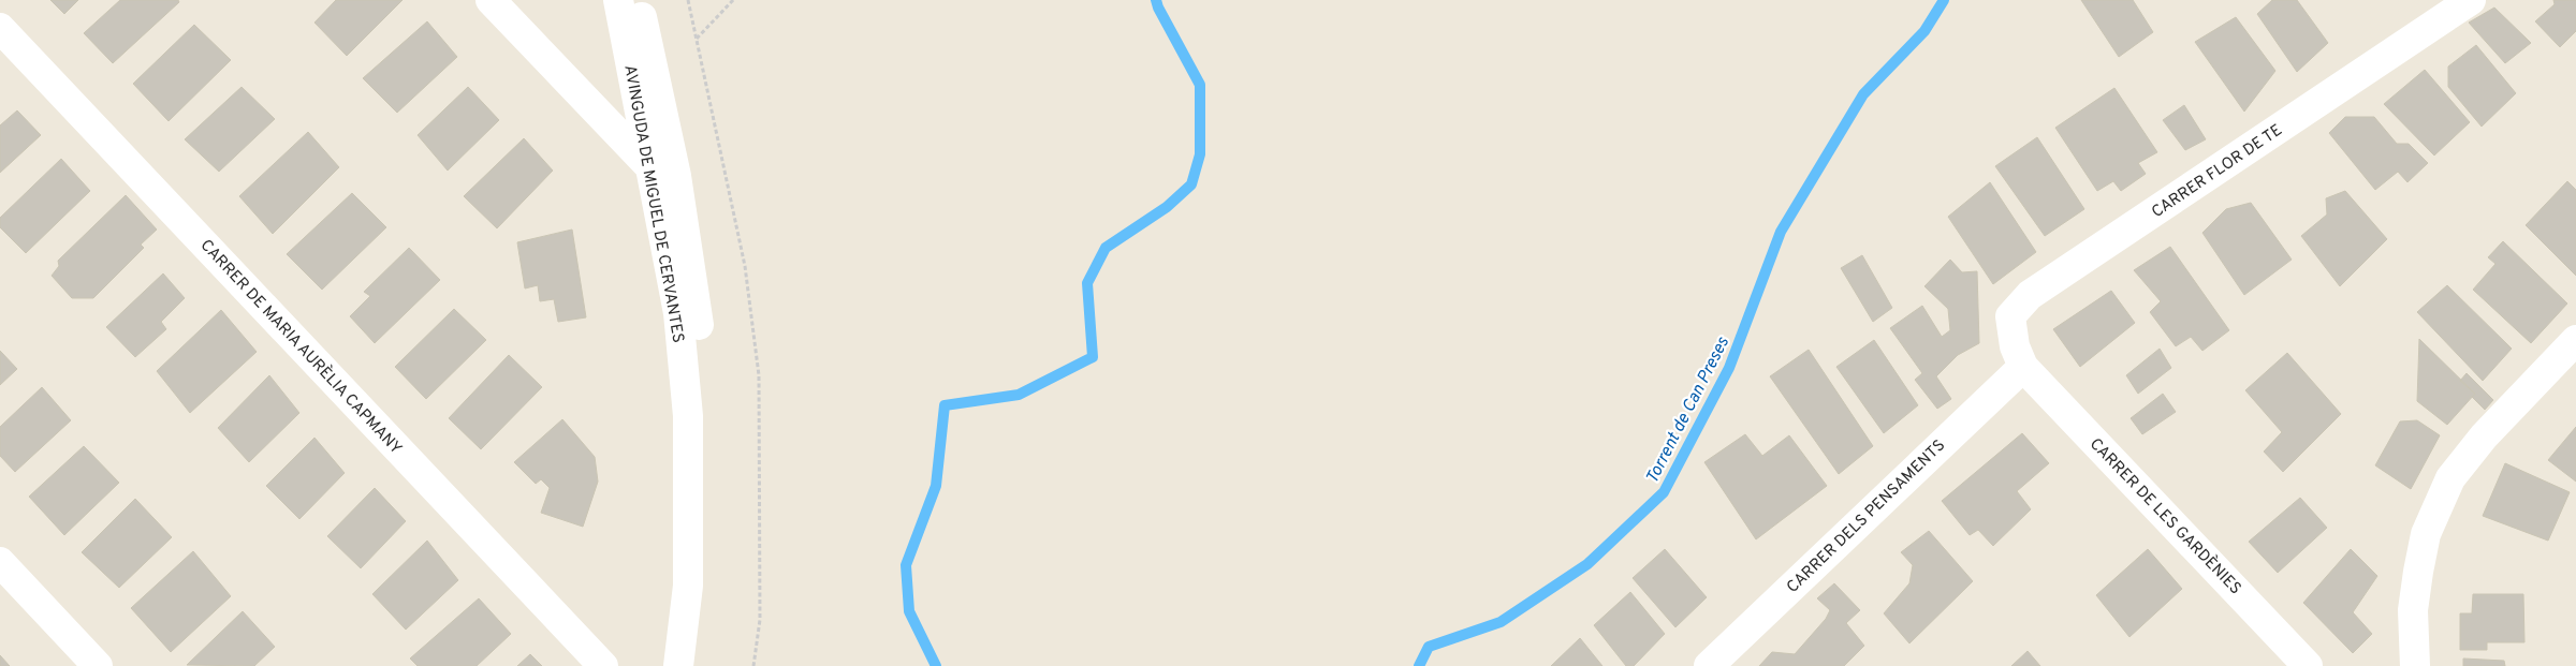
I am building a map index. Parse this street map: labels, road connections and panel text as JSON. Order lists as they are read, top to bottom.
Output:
{
  "streets": {
    "street": [
      "CARRER FLOR DE TE",
      "AVINGUDA DE MIGUEL DE CERVANTES",
      "CARRER DE MARIA AURÈLIA CAPMANY",
      "CARRER DELS PENSAMENTS",
      "CARRER DE LES GARDÈNIES"
    ]
  },
  "crossings": [
    ["CARRER FLOR DE TE", "CARRER DELS PENSAMENTS"],
    ["CARRER FLOR DE TE", "CARRER DE LES GARDÈNIES"],
    ["CARRER DELS PENSAMENTS", "CARRER DE LES GARDÈNIES"]
  ],
  "water": ["Torrent de Can Preses"]
}
